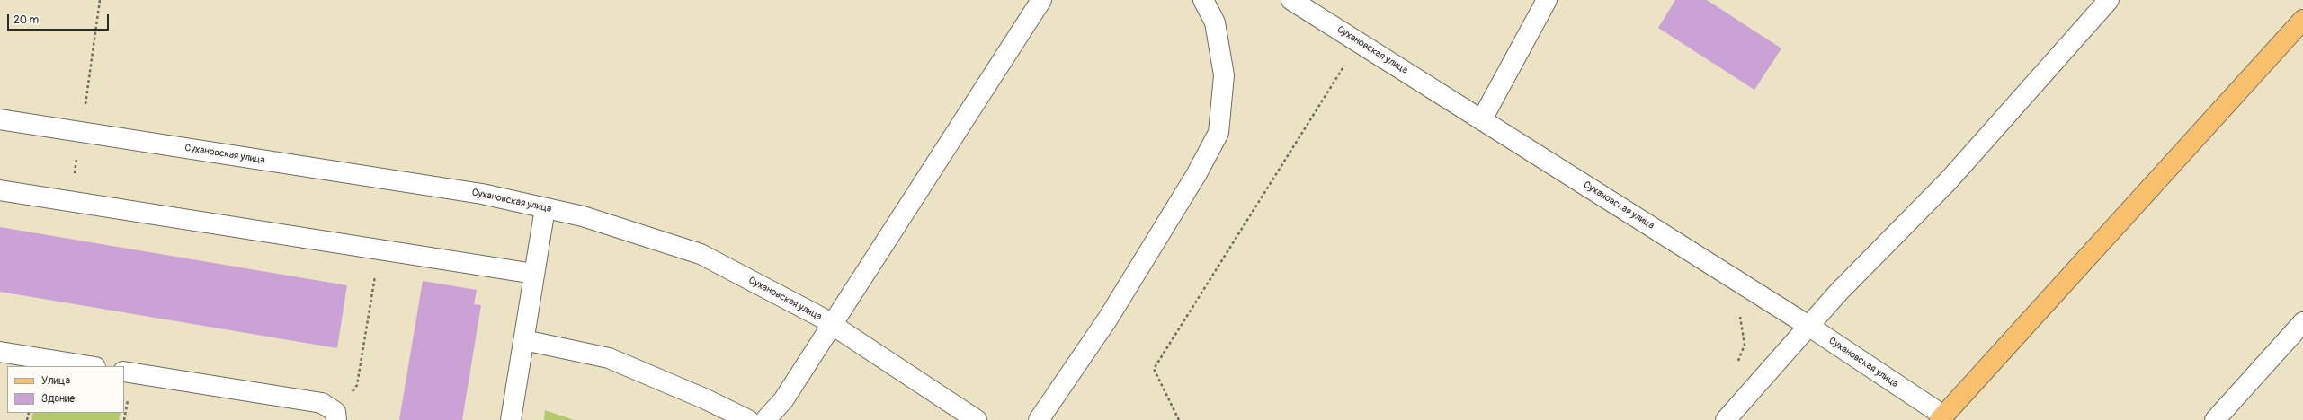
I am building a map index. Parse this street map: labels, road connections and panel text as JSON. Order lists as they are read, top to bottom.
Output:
{
  "streets": {
    "street": ["Сухановская улица"]
  },
  "legend": ["Улица", "Здание"],
  "scale_bar": "20 m"
}
